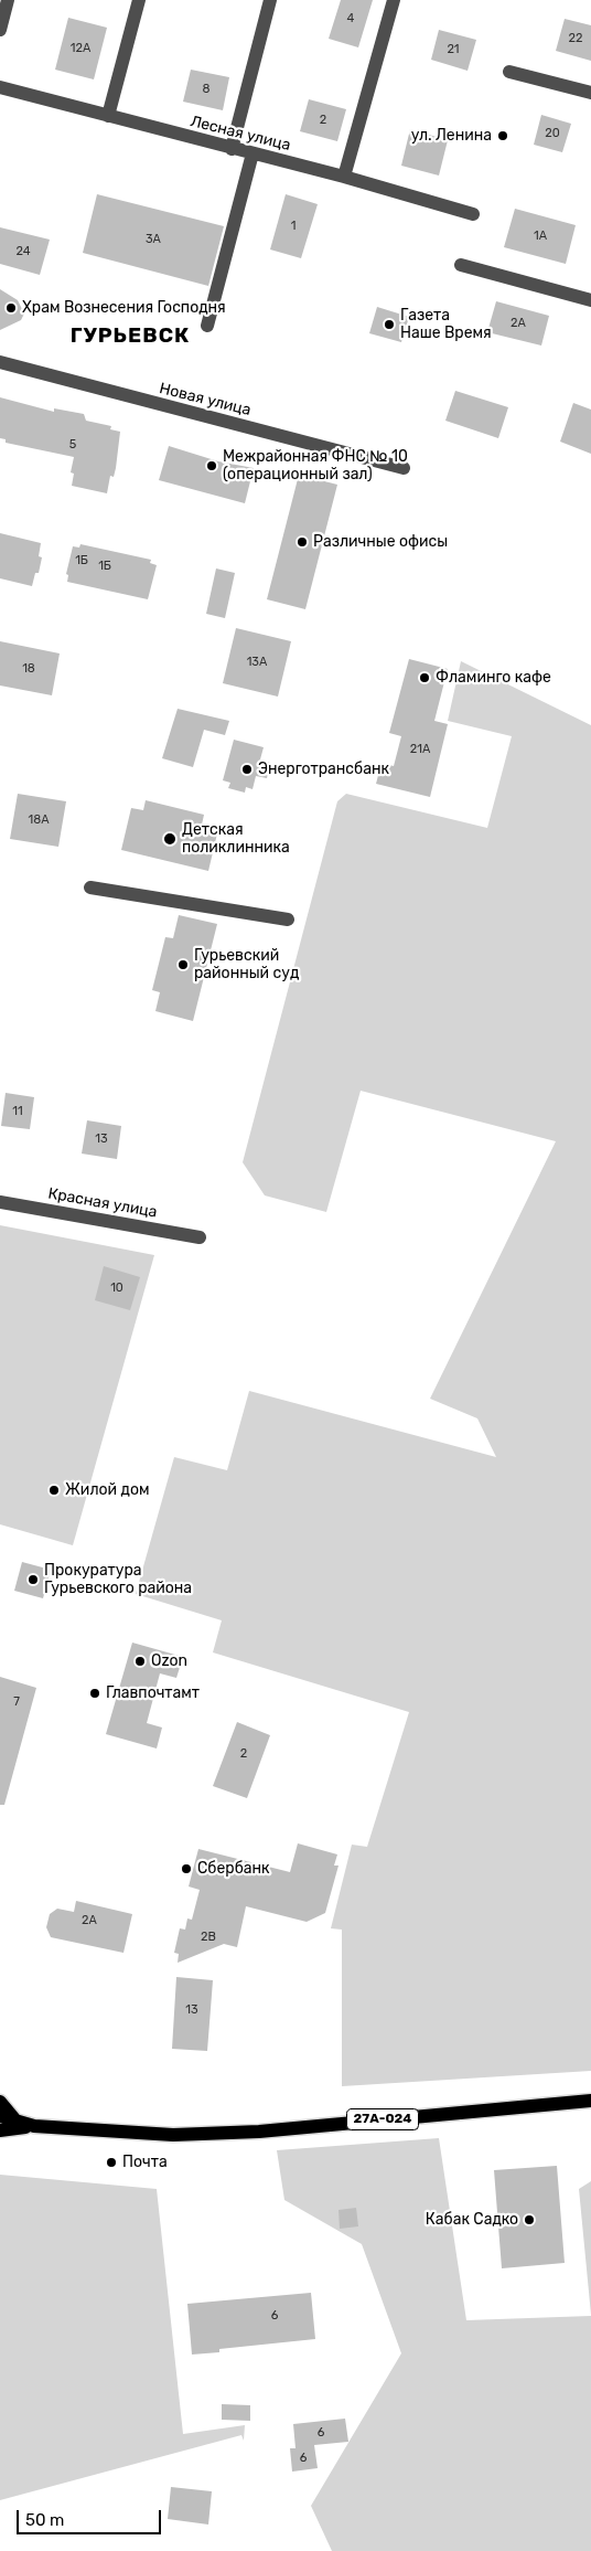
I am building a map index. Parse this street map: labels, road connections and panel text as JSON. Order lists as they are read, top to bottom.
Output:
{
  "streets": {
    "main road": ["27А-024"],
    "street": ["Лесная улица", "Новая улица", "Красная улица"]
  },
  "districts": ["ГУРЬЕВСК"],
  "places": [
    "ул. Ленина",
    "Храм Вознесения Господня",
    "Газета Наше Время",
    "Межрайонная ФНС № 10 (операционный зал)",
    "Различные офисы",
    "Фламинго кафе",
    "Энерготрансбанк",
    "Детская поликлинника",
    "Гурьевский районный суд",
    "Жилой дом",
    "Прокуратура Гурьевского района",
    "Ozon",
    "Главпочтамт",
    "Сбербанк",
    "Почта",
    "Кабак Садко"
  ],
  "house_numbers": [
    "4",
    "22",
    "12А",
    "21",
    "8",
    "2",
    "20",
    "1",
    "1А",
    "3А",
    "24",
    "2А",
    "5",
    "1Б",
    "1Б",
    "13А",
    "18",
    "21А",
    "18А",
    "11",
    "13",
    "10",
    "7",
    "2",
    "2А",
    "2В",
    "13",
    "6",
    "6",
    "6"
  ],
  "scale_bar": "50 m"
}
